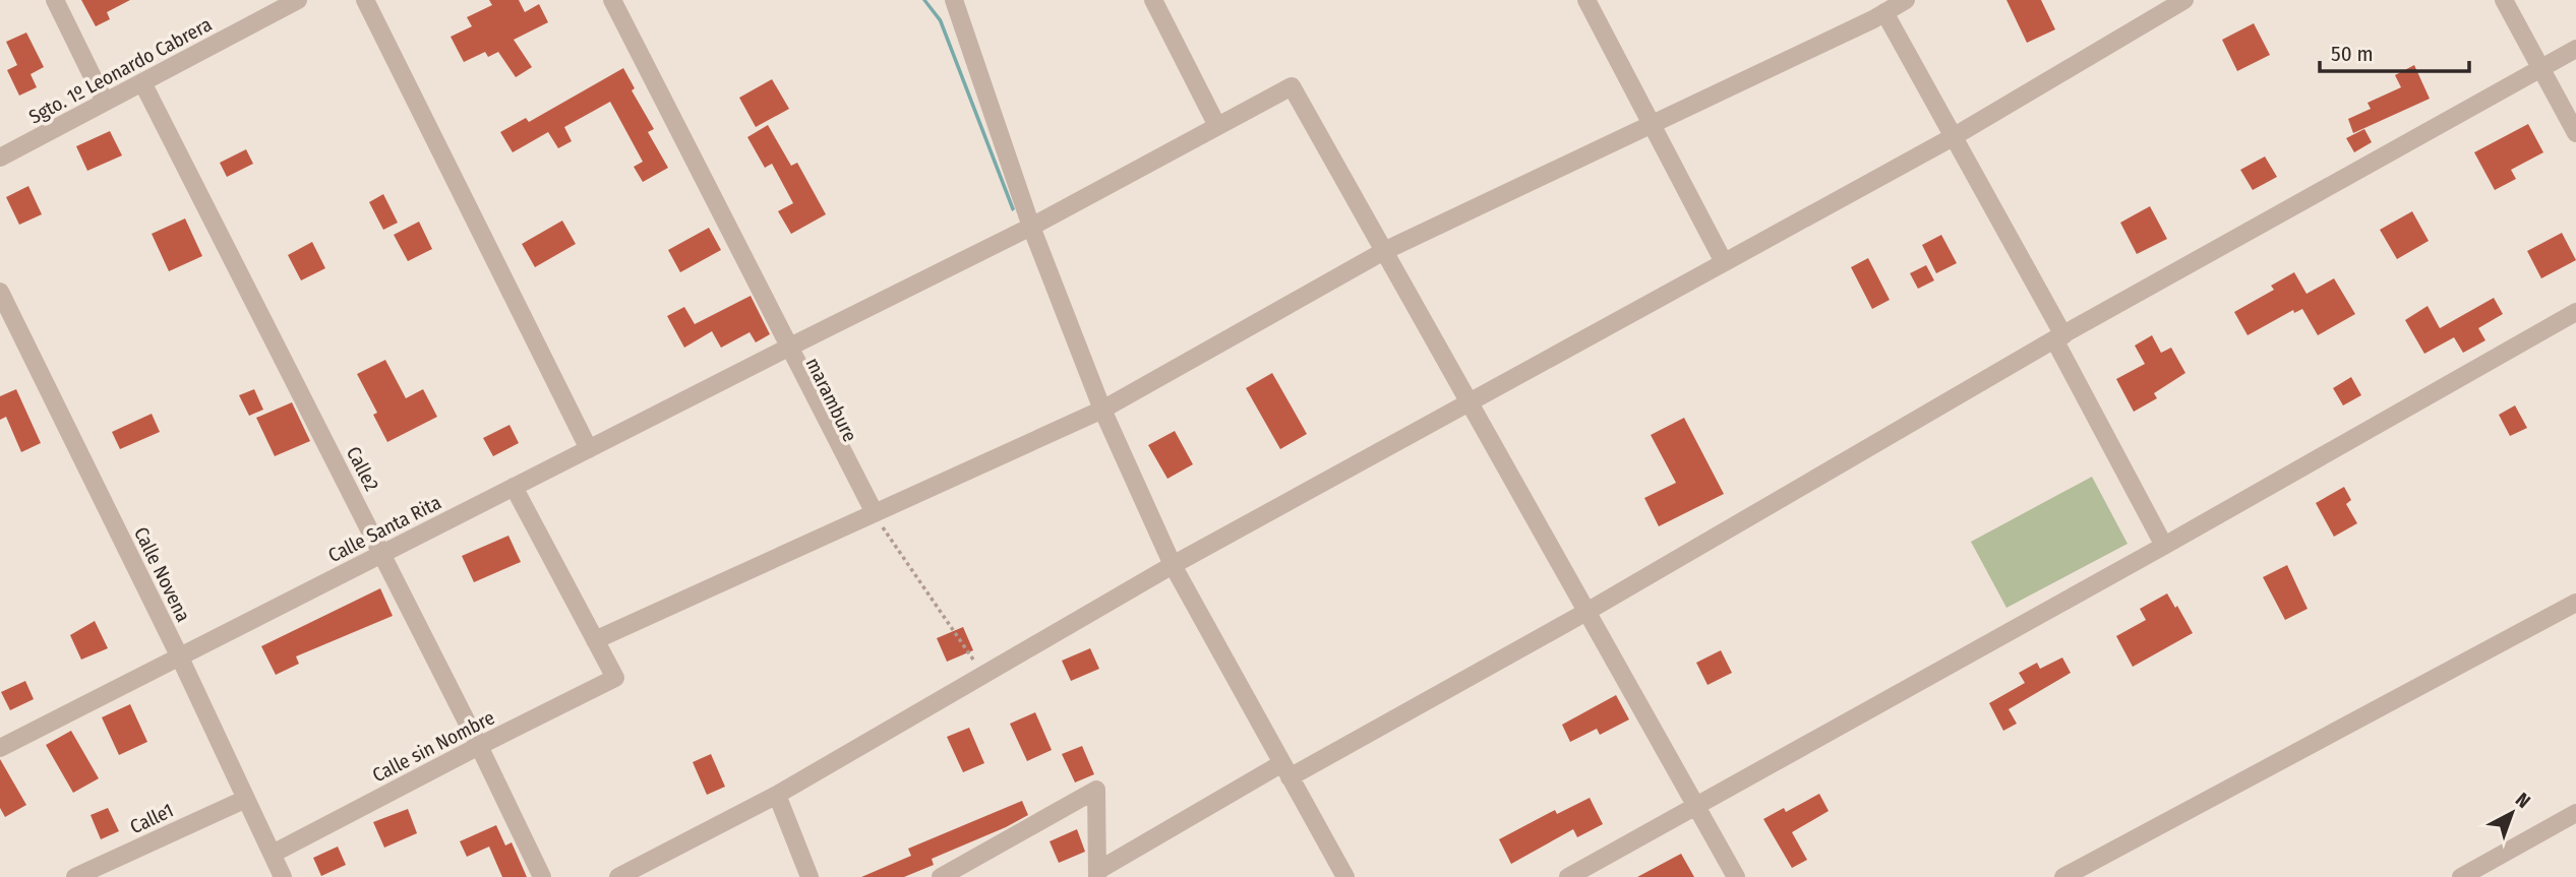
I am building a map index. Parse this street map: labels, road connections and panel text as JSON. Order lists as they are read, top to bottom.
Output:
{
  "streets": {
    "street": [
      "Sgto. 1º Leonardo Cabrera",
      "Calle2",
      "Calle Santa Rita",
      "Calle Novena",
      "Calle sin Nombre",
      "Calle1"
    ]
  },
  "crossings": [
    ["Sgto. 1º Leonardo Cabrera", "Calle2"],
    ["Calle2", "Calle Santa Rita"],
    ["Calle2", "Calle sin Nombre"],
    ["Calle Santa Rita", "Calle Novena"],
    ["Calle Novena", "Calle sin Nombre"],
    ["Calle Novena", "Calle1"]
  ],
  "scale_bar": "50 m",
  "north": "top right"
}
